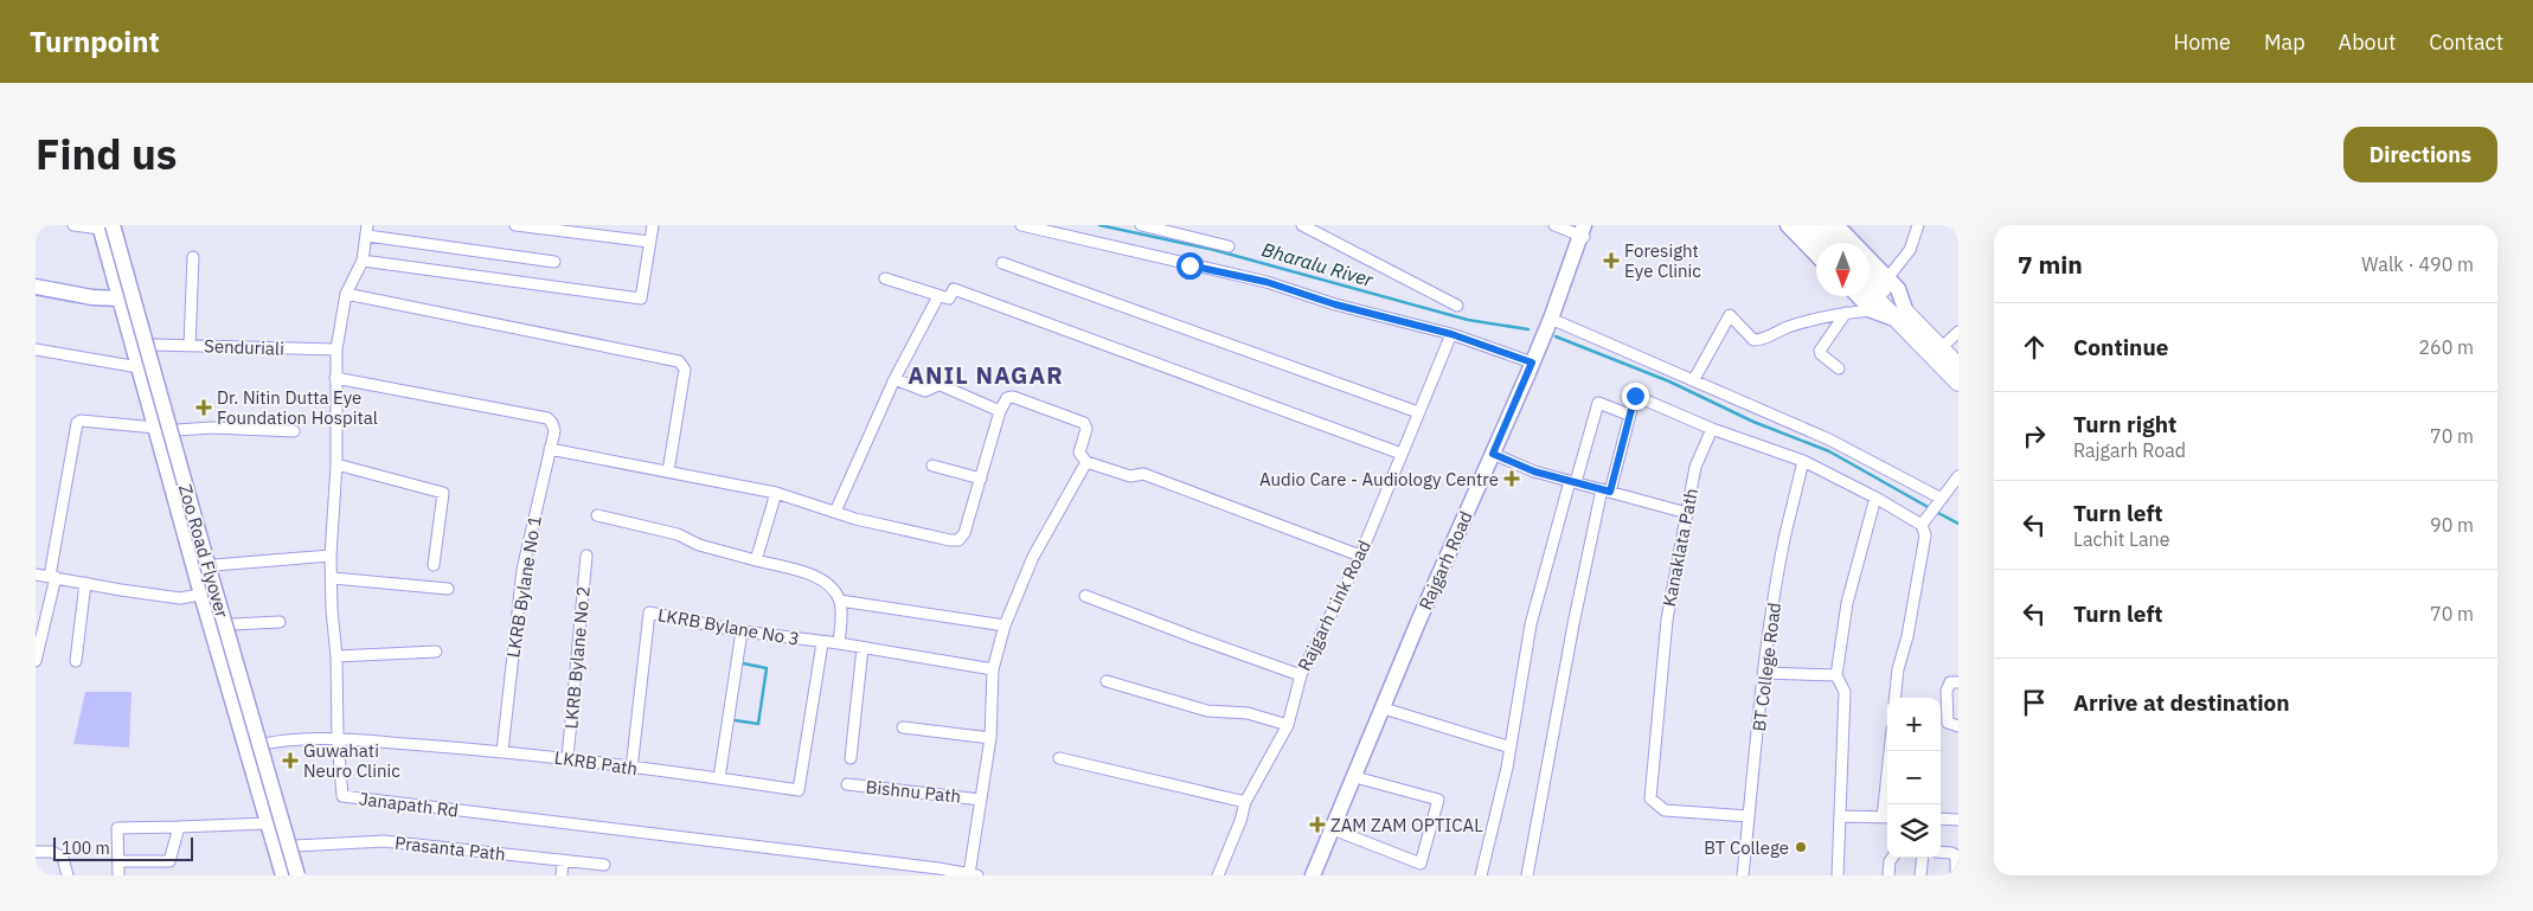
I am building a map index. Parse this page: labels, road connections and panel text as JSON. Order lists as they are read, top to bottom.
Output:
{
  "streets": {
    "main road": ["Zoo Road Flyover", "Rajgarh Road"],
    "street": [
      "Senduriali",
      "Kanaklata Path",
      "LKRB Bylane No 1",
      "Rajgarh Link Road",
      "LKRB Bylane No 3",
      "LKRB Bylane No 2",
      "BT College Road",
      "LKRB Path",
      "Bishnu Path",
      "Janapath Rd",
      "Prasanta Path"
    ]
  },
  "crossings": [
    ["Senduriali", "Janapath Rd"],
    ["Kanaklata Path", "BT College Road"],
    ["LKRB Bylane No 1", "LKRB Path"],
    ["LKRB Bylane No 1", "Janapath Rd"],
    ["LKRB Bylane No 3", "LKRB Path"],
    ["LKRB Bylane No 2", "LKRB Path"],
    ["LKRB Path", "Janapath Rd"]
  ],
  "districts": ["ANIL NAGAR"],
  "water": ["Bharalu River"],
  "places": {
    "health": [
      "Foresight Eye Clinic",
      "Dr. Nitin Dutta Eye Foundation Hospital",
      "Audio Care - Audiology Centre",
      "Guwahati Neuro Clinic",
      "ZAM ZAM OPTICAL"
    ],
    "other": ["BT College"]
  },
  "scale_bar": "100 m",
  "north": "bottom",
  "page": {
    "header": "Turnpoint",
    "nav": [
      "Home",
      "Map",
      "About",
      "Contact"
    ],
    "title": "Find us",
    "buttons": "Directions",
    "heading": ["7 min", "Walk · 490 m"],
    "list": [
      ["Continue", "260 m"],
      ["Turn right", "Rajgarh Road", "70 m"],
      ["Turn left", "Lachit Lane", "90 m"],
      ["Turn left", "70 m"],
      "Arrive at destination"
    ],
    "map_buttons": ["+", "−"],
    "scale": "100 m"
  }
}
